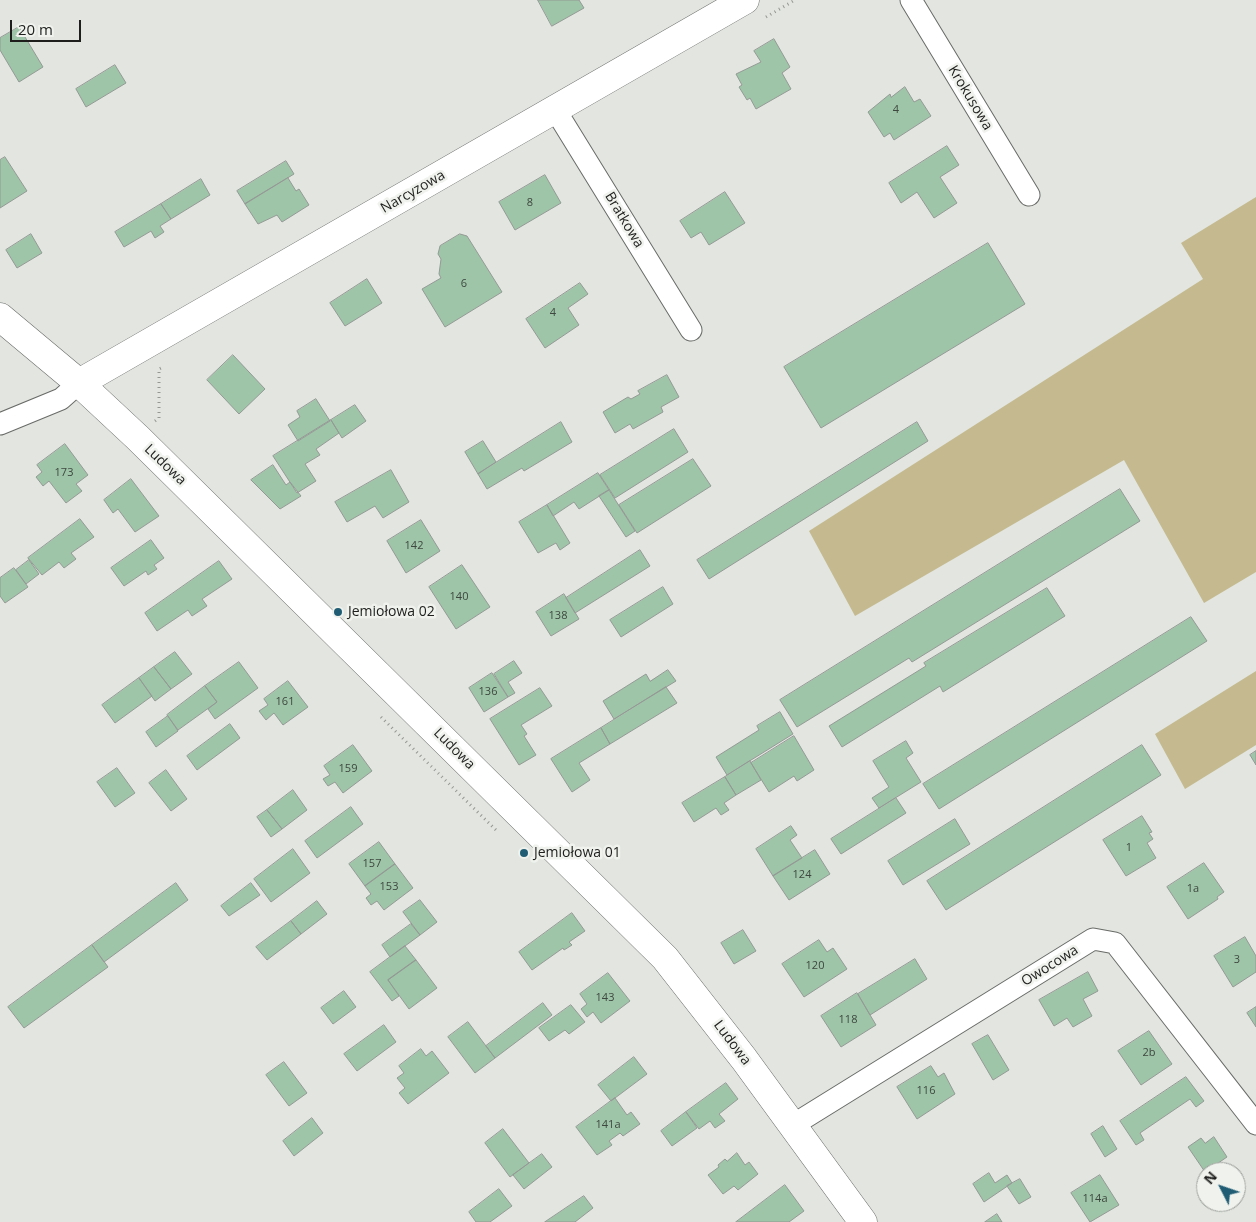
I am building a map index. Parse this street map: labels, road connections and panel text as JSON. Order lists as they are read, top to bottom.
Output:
{
  "streets": {
    "main road": ["Narcyzowa", "Ludowa"],
    "street": ["Krokusowa", "Bratkowa", "Owocowa"]
  },
  "crossings": [
    ["Narcyzowa", "Bratkowa"],
    ["Narcyzowa", "Ludowa"],
    ["Ludowa", "Owocowa"]
  ],
  "places": ["Jemiołowa 02", "Jemiołowa 01"],
  "house_numbers": [
    "4",
    "8",
    "6",
    "4",
    "173",
    "142",
    "140",
    "138",
    "136",
    "161",
    "159",
    "1",
    "157",
    "124",
    "153",
    "1a",
    "3",
    "120",
    "143",
    "118",
    "2b",
    "116",
    "141a",
    "114a"
  ],
  "scale_bar": "20 m",
  "north": "top left"
}
